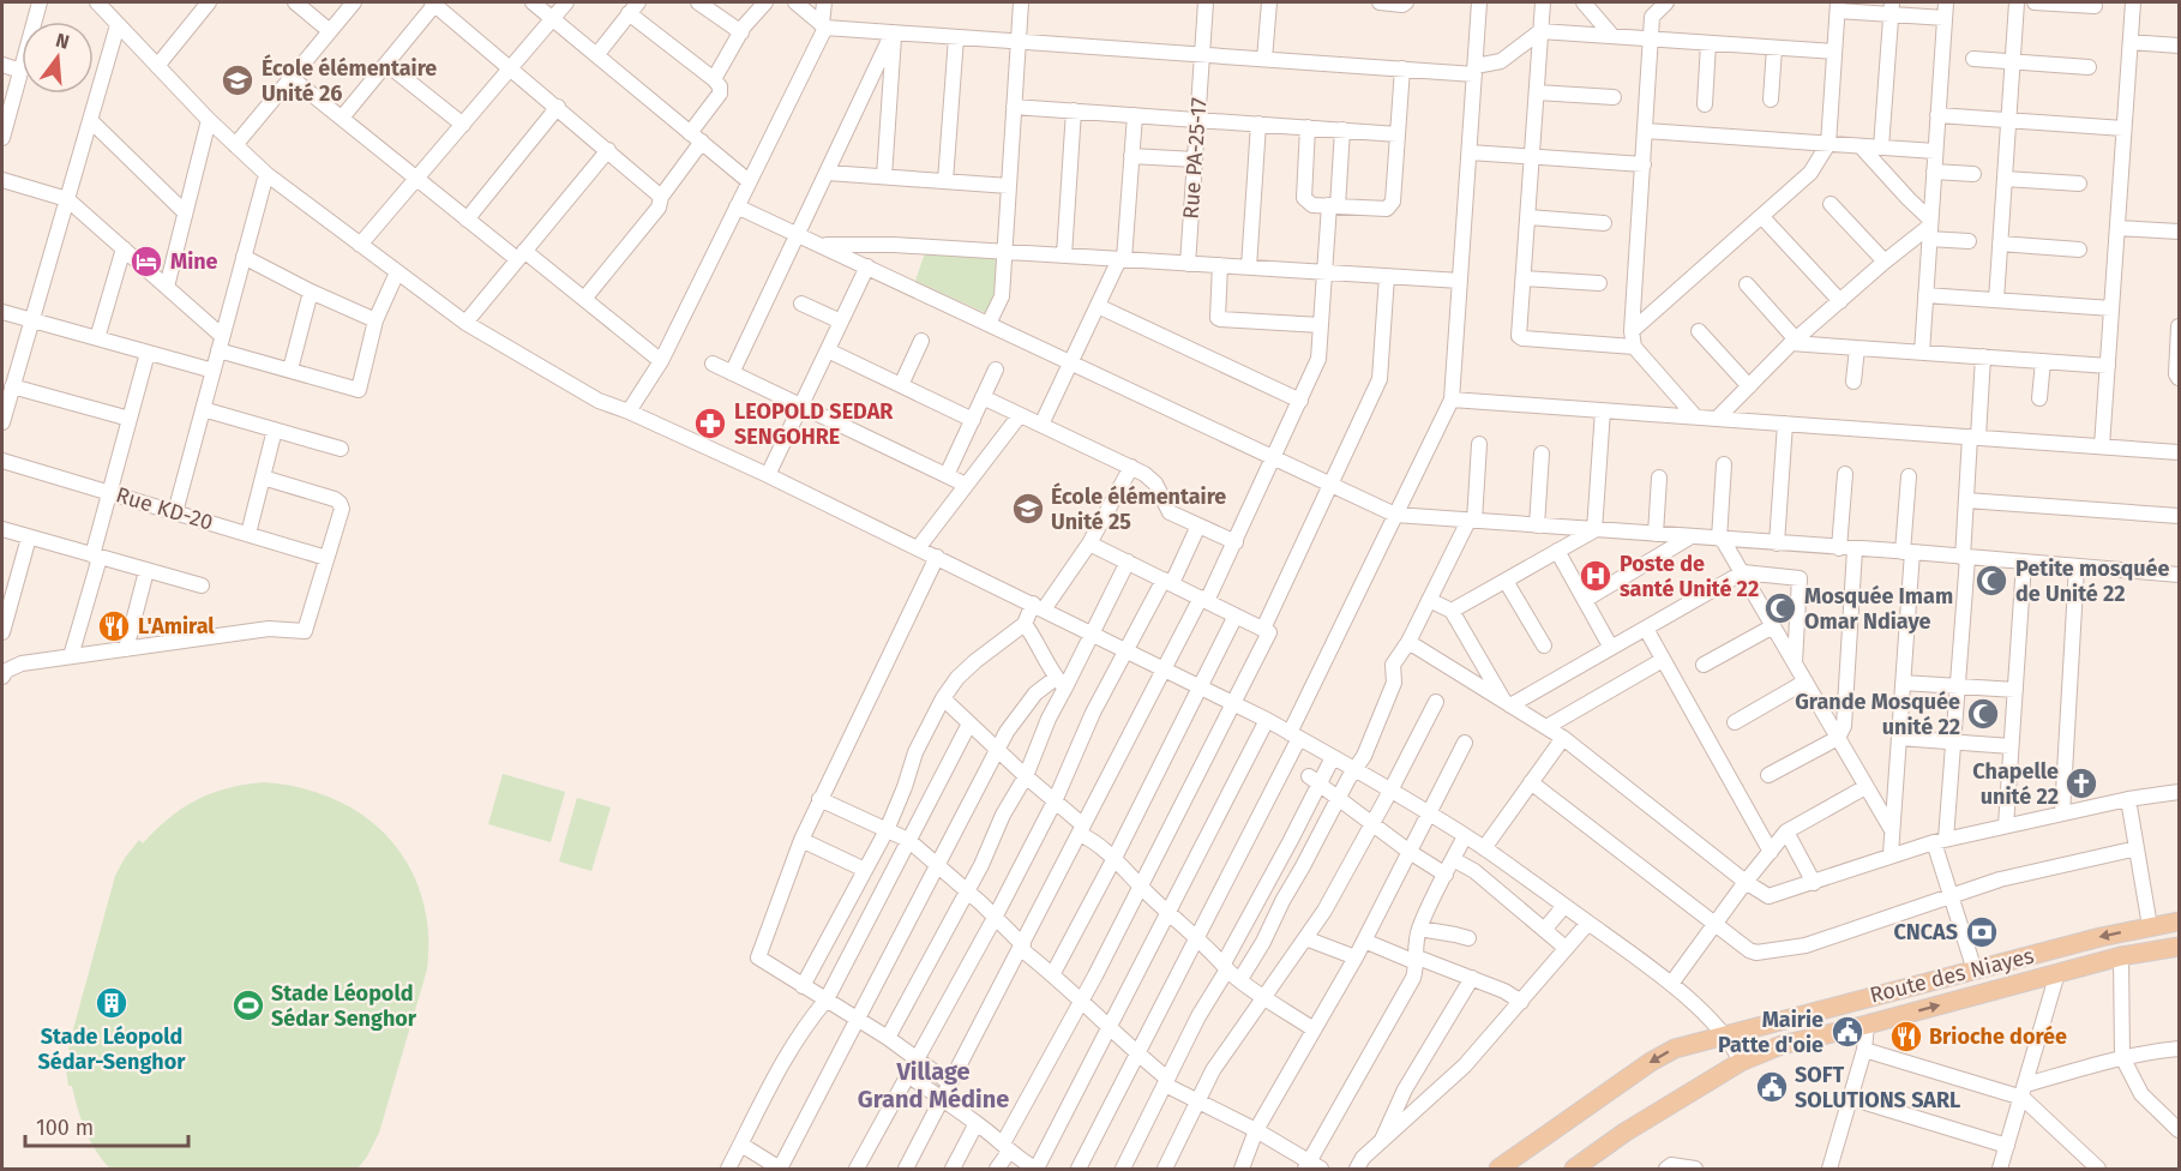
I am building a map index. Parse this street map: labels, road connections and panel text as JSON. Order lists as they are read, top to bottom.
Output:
{
  "streets": {
    "main road": ["Route des Niayes"],
    "street": ["Rue PA-25-17", "Rue KD-20"]
  },
  "districts": ["Village Grand Médine"],
  "places": {
    "school or university": ["École élémentaire Unité 26", "École élémentaire Unité 25"],
    "hotel": ["Mine"],
    "pharmacy": ["LEOPOLD SEDAR SENGOHRE"],
    "hospital": ["Poste de santé Unité 22"],
    "mosque": ["Petite mosquée de Unité 22", "Mosquée Imam Omar Ndiaye", "Grande Mosquée unité 22"],
    "restaurant": ["L'Amiral", "Brioche dorée"],
    "church": ["Chapelle unité 22"],
    "bank": ["CNCAS"],
    "building": ["Stade Léopold Sédar-Senghor"],
    "sports": ["Stade Léopold Sédar Senghor"],
    "public building": ["Mairie Patte d'oie", "SOFT SOLUTIONS SARL"]
  },
  "scale_bar": "100 m",
  "north": "top"
}
